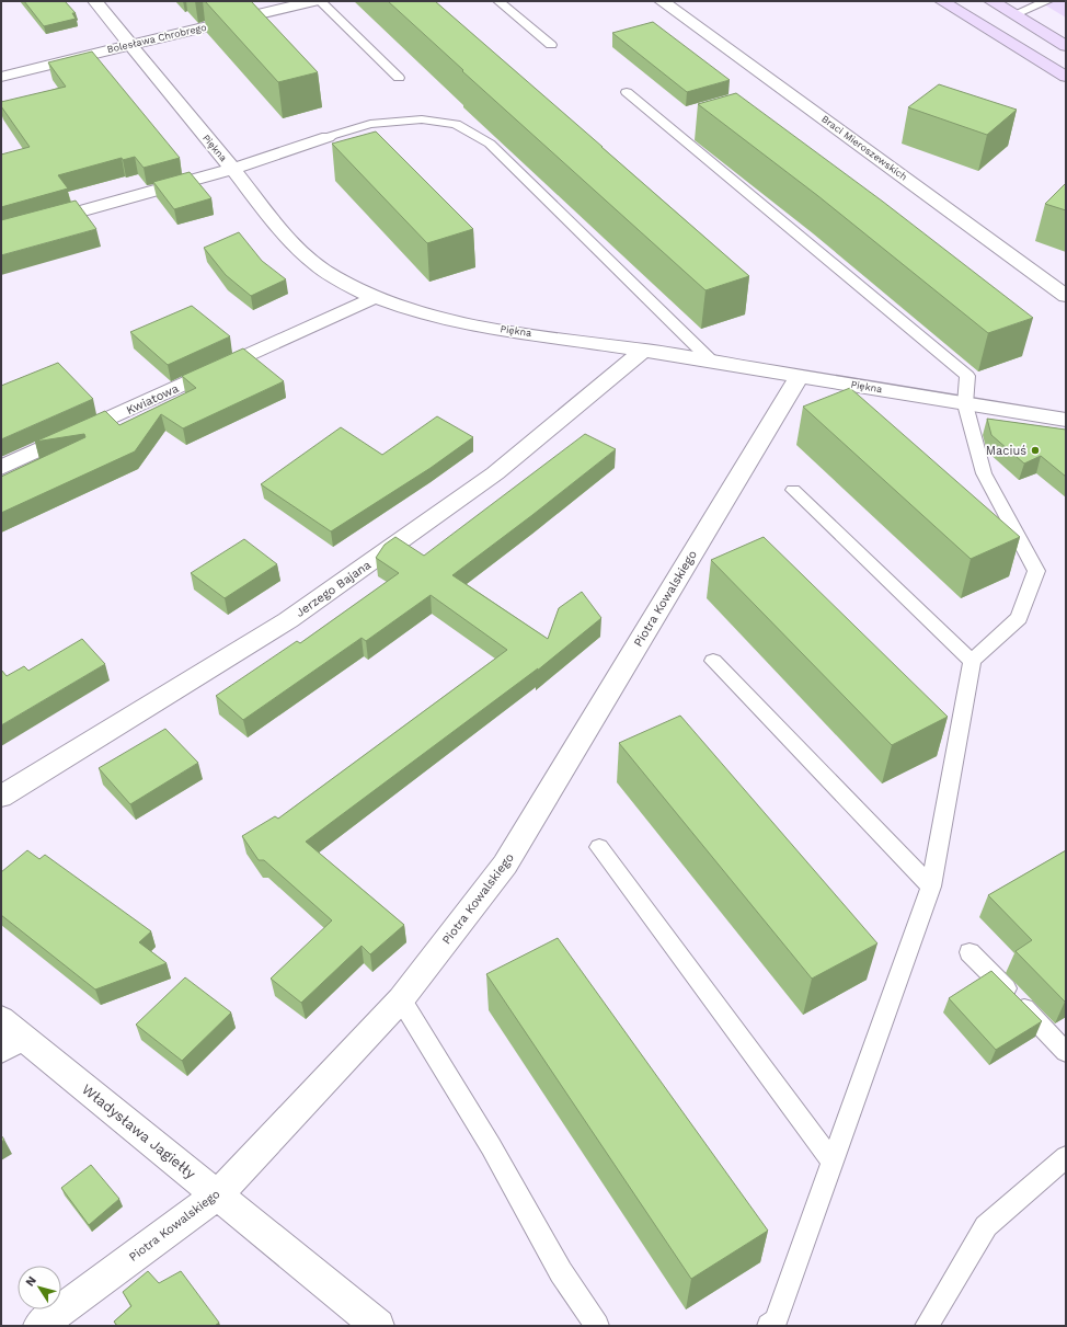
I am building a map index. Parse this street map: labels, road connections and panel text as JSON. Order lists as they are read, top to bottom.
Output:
{
  "streets": {
    "street": [
      "Bolesława Chrobrego",
      "Piękna",
      "Braci Mieroszewskich",
      "Kwiatowa",
      "Jerzego Bajana",
      "Piotra Kowalskiego",
      "Władysława Jagiełły"
    ]
  },
  "crossings": [
    ["Bolesława Chrobrego", "Piękna"],
    ["Piękna", "Kwiatowa"],
    ["Piękna", "Jerzego Bajana"],
    ["Piękna", "Piotra Kowalskiego"],
    ["Piotra Kowalskiego", "Władysława Jagiełły"]
  ],
  "places": ["Maciuś"],
  "north": "top left"
}
